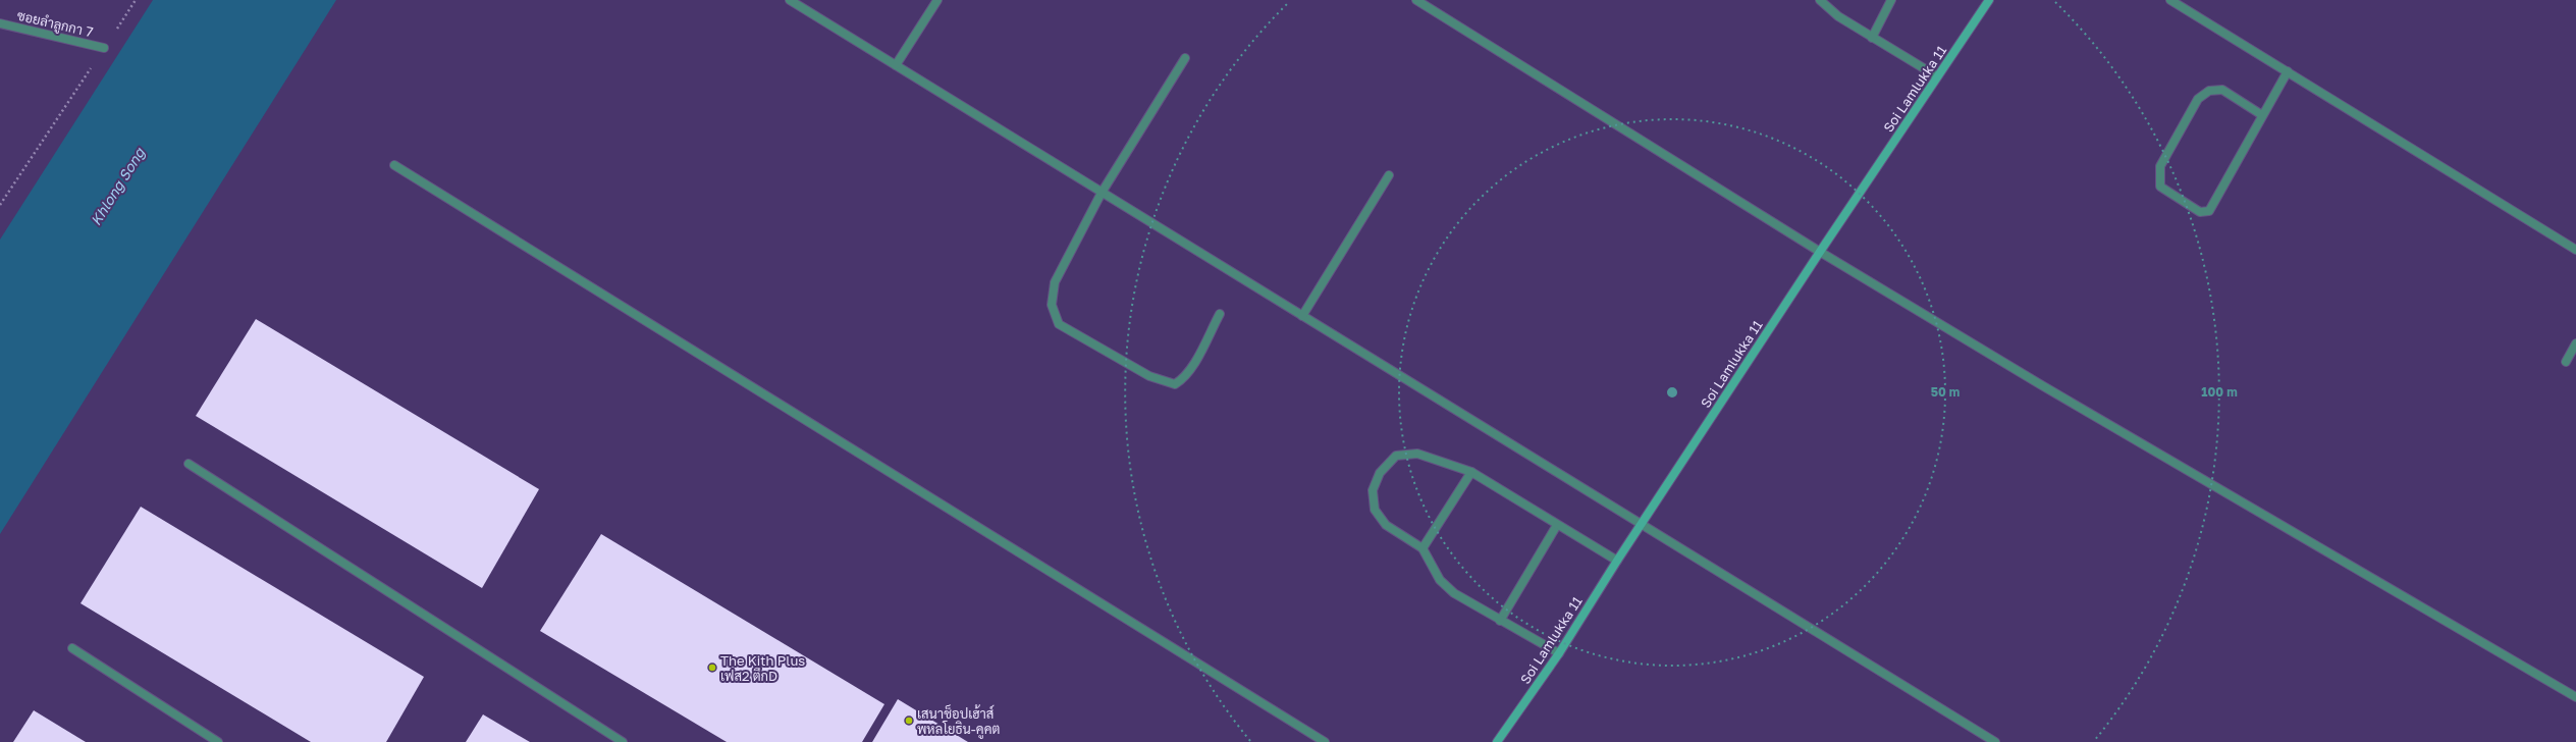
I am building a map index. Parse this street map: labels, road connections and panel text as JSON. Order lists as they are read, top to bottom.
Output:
{
  "streets": {
    "street": ["ซอยลำลูกกา 7", "Soi Lamlukka 11"]
  },
  "water": ["Khlong Song"],
  "places": ["The Kith Plus เฟส2 ตึกD", "เสนาช็อปเฮ้าส์ พหลโยธิน-คูคต"],
  "rings": ["50 m", "100 m"]
}
